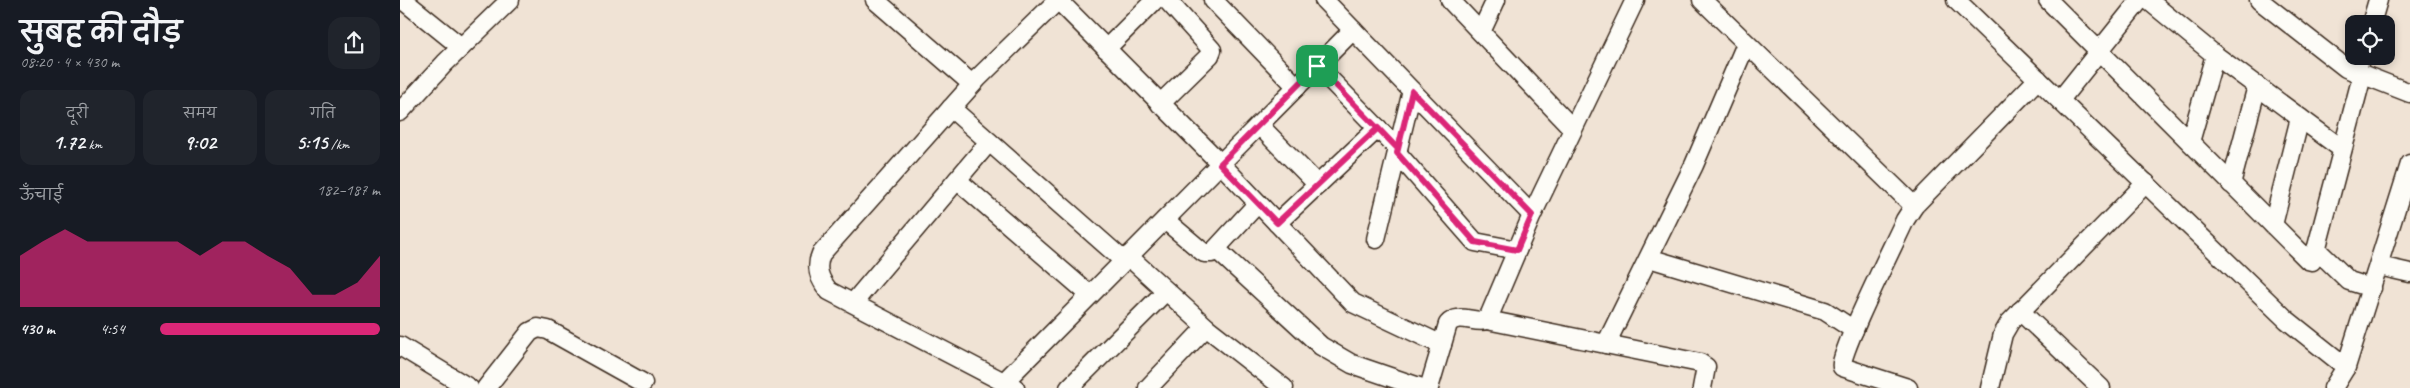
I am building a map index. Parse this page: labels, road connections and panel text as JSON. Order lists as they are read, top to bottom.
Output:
{
  "page": {
    "heading": ["सुबह की दौड़", "08:20 · 4 × 430 m"],
    "stats": [
      ["दूरी", "1.72 km"],
      ["समय", "9:02"],
      ["गति", "5:15 /km"]
    ],
    "chart": ["ऊँचाई", "182–187 m"],
    "list": [
      {
        "name": "430 m",
        "note": "4:54"
      }
    ]
  }
}
